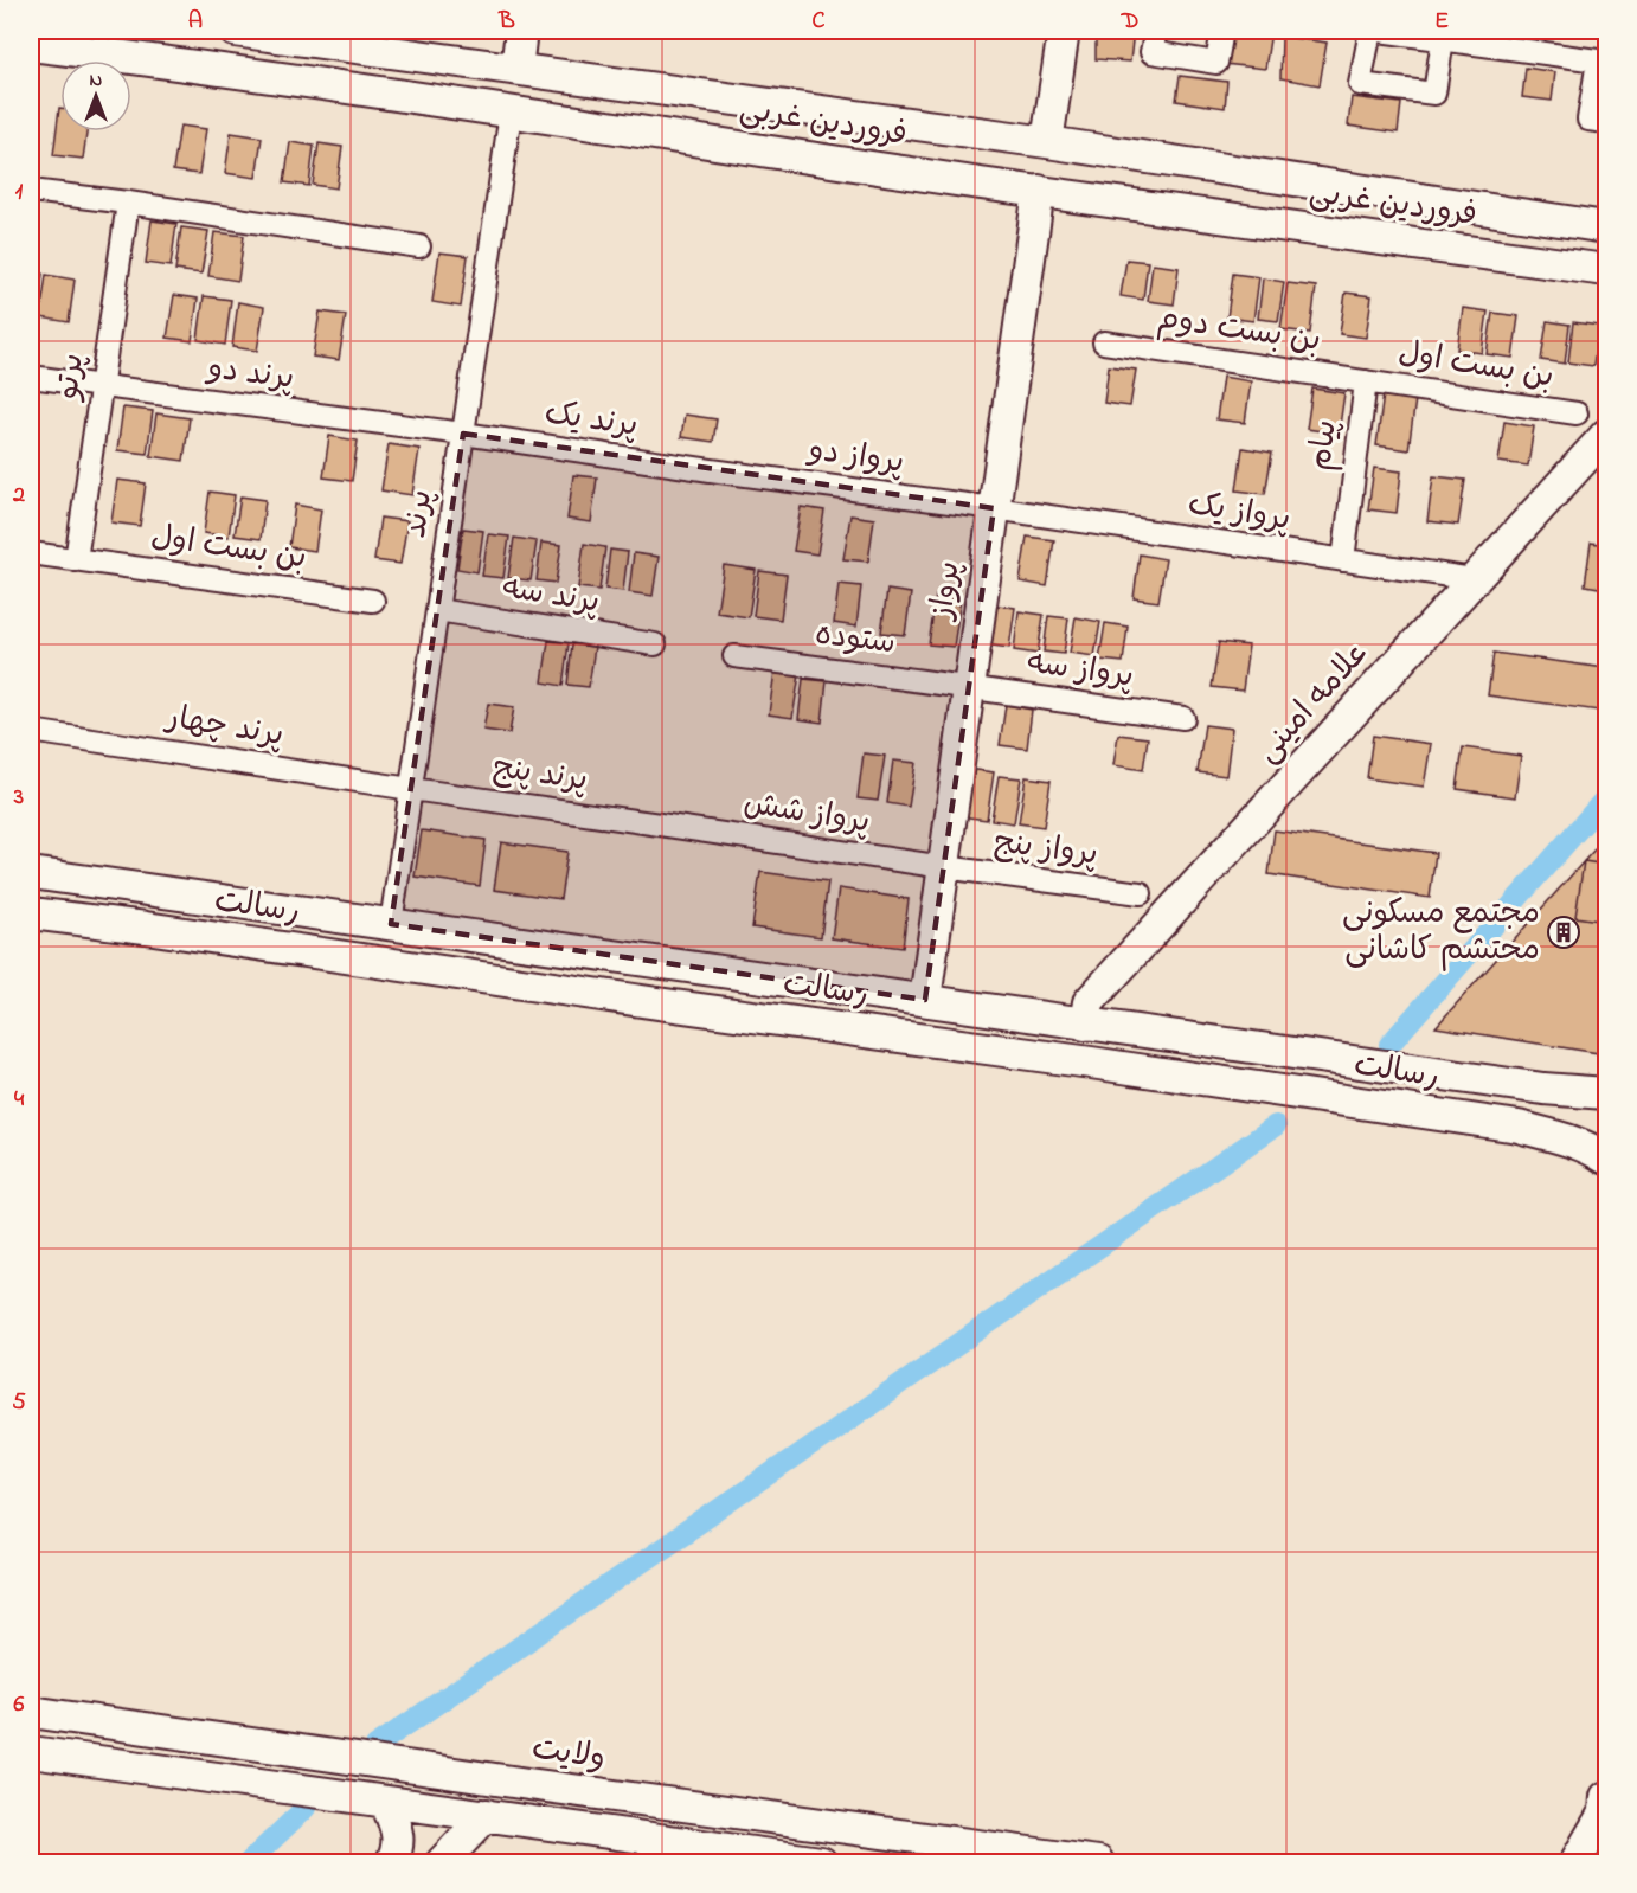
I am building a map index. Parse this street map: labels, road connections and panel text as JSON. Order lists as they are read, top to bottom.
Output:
{
  "streets": {
    "street": [
      "فروردین غربی",
      "بن بست دوم",
      "بن بست اول",
      "پرند دو",
      "پرتو",
      "پرند یک",
      "پیام",
      "پرواز دو",
      "پرواز یک",
      "پرند",
      "پرواز",
      "پرند سه",
      "ستوده",
      "پرواز سه",
      "علامه امینی",
      "پرند چهار",
      "پرند پنج",
      "پرواز شش",
      "پرواز پنج",
      "رسالت",
      "ولایت"
    ]
  },
  "crossings": [
    ["فروردین غربی", "پرند"],
    ["فروردین غربی", "پرواز"],
    ["بن بست دوم", "بن بست اول"],
    ["بن بست دوم", "پیام"],
    ["بن بست اول", "پرتو"],
    ["بن بست اول", "پیام"],
    ["پرند دو", "پرتو"],
    ["پرند دو", "پرند یک"],
    ["پرند دو", "پرند"],
    ["پرند یک", "پرواز دو"],
    ["پرند یک", "پرند"],
    ["پیام", "پرواز یک"],
    ["پرواز دو", "پرواز یک"],
    ["پرواز دو", "پرواز"],
    ["پرواز یک", "پرواز"],
    ["پرواز یک", "علامه امینی"],
    ["پرند", "پرند سه"],
    ["پرند", "پرند چهار"],
    ["پرند", "پرند پنج"],
    ["پرند", "رسالت"],
    ["پرواز", "ستوده"],
    ["پرواز", "پرواز سه"],
    ["پرواز", "پرواز شش"],
    ["پرواز", "پرواز پنج"],
    ["پرواز", "رسالت"],
    ["ستوده", "پرواز سه"],
    ["علامه امینی", "رسالت"],
    ["پرند چهار", "پرند پنج"],
    ["پرند پنج", "پرواز شش"],
    ["پرواز شش", "پرواز پنج"]
  ],
  "places": {
    "building": ["مجتمع مسکونی محتشم کاشانی"]
  },
  "north": "top",
  "grid": {
    "columns": [
      "A",
      "B",
      "C",
      "D",
      "E"
    ],
    "rows": [
      "1",
      "2",
      "3",
      "4",
      "5",
      "6"
    ]
  }
}
